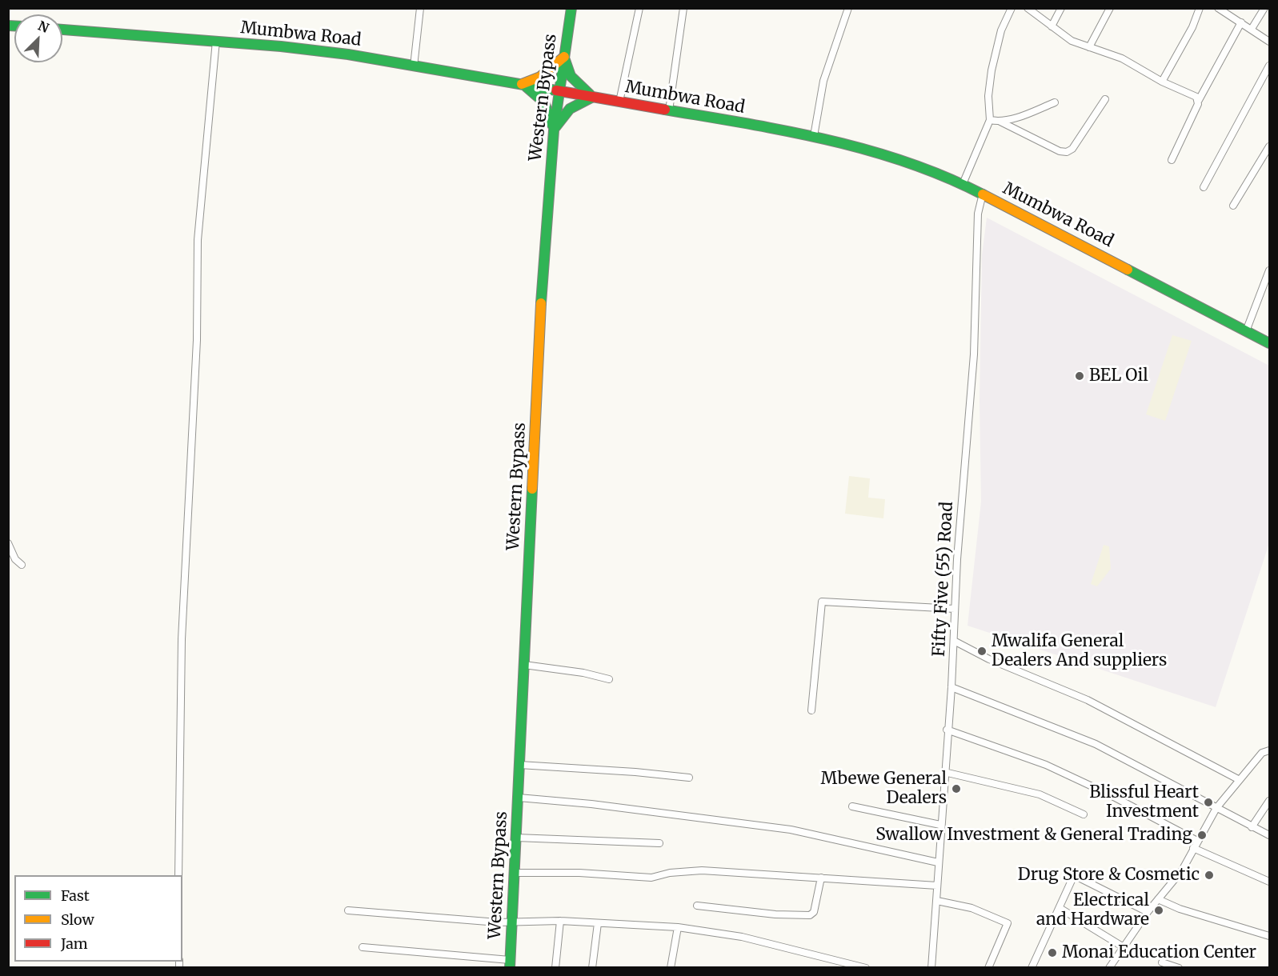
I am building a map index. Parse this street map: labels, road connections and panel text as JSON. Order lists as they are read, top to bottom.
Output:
{
  "streets": {
    "main road": ["Mumbwa Road", "Western Bypass"],
    "street": ["Fifty Five (55) Road"]
  },
  "crossings": [
    ["Mumbwa Road", "Western Bypass"],
    ["Mumbwa Road", "Fifty Five (55) Road"]
  ],
  "places": [
    "BEL Oil",
    "Mwalifa General Dealers And suppliers",
    "Mbewe General Dealers",
    "Blissful Heart Investment",
    "Swallow Investment & General Trading",
    "Drug Store & Cosmetic",
    "Electrical and Hardware",
    "Monai Education Center"
  ],
  "legend": ["Fast", "Slow", "Jam"],
  "north": "top right"
}
